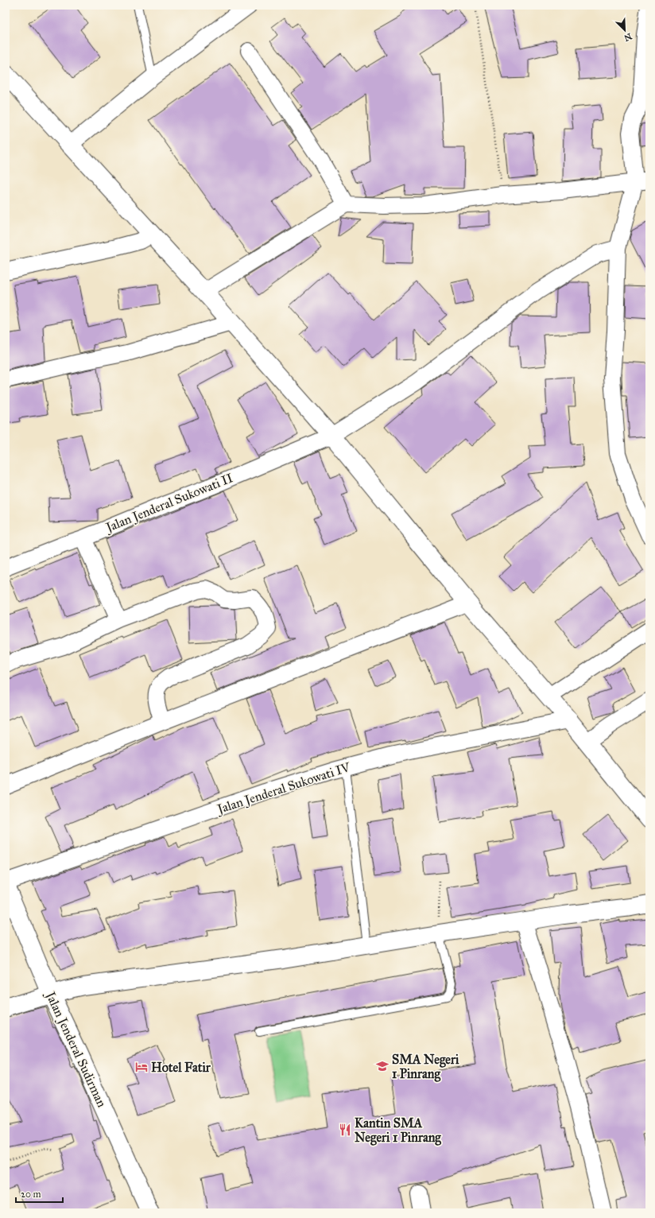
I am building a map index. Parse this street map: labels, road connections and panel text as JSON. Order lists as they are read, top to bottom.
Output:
{
  "streets": {
    "main road": ["Jalan Jenderal Sudirman"],
    "street": ["Jalan Jenderal Sukowati II", "Jalan Jenderal Sukowati IV"]
  },
  "places": {
    "school or university": ["SMA Negeri 1 Pinrang"],
    "hotel": ["Hotel Fatir"],
    "restaurant": ["Kantin SMA Negeri 1 Pinrang"]
  },
  "scale_bar": "20 m",
  "north": "bottom right"
}
